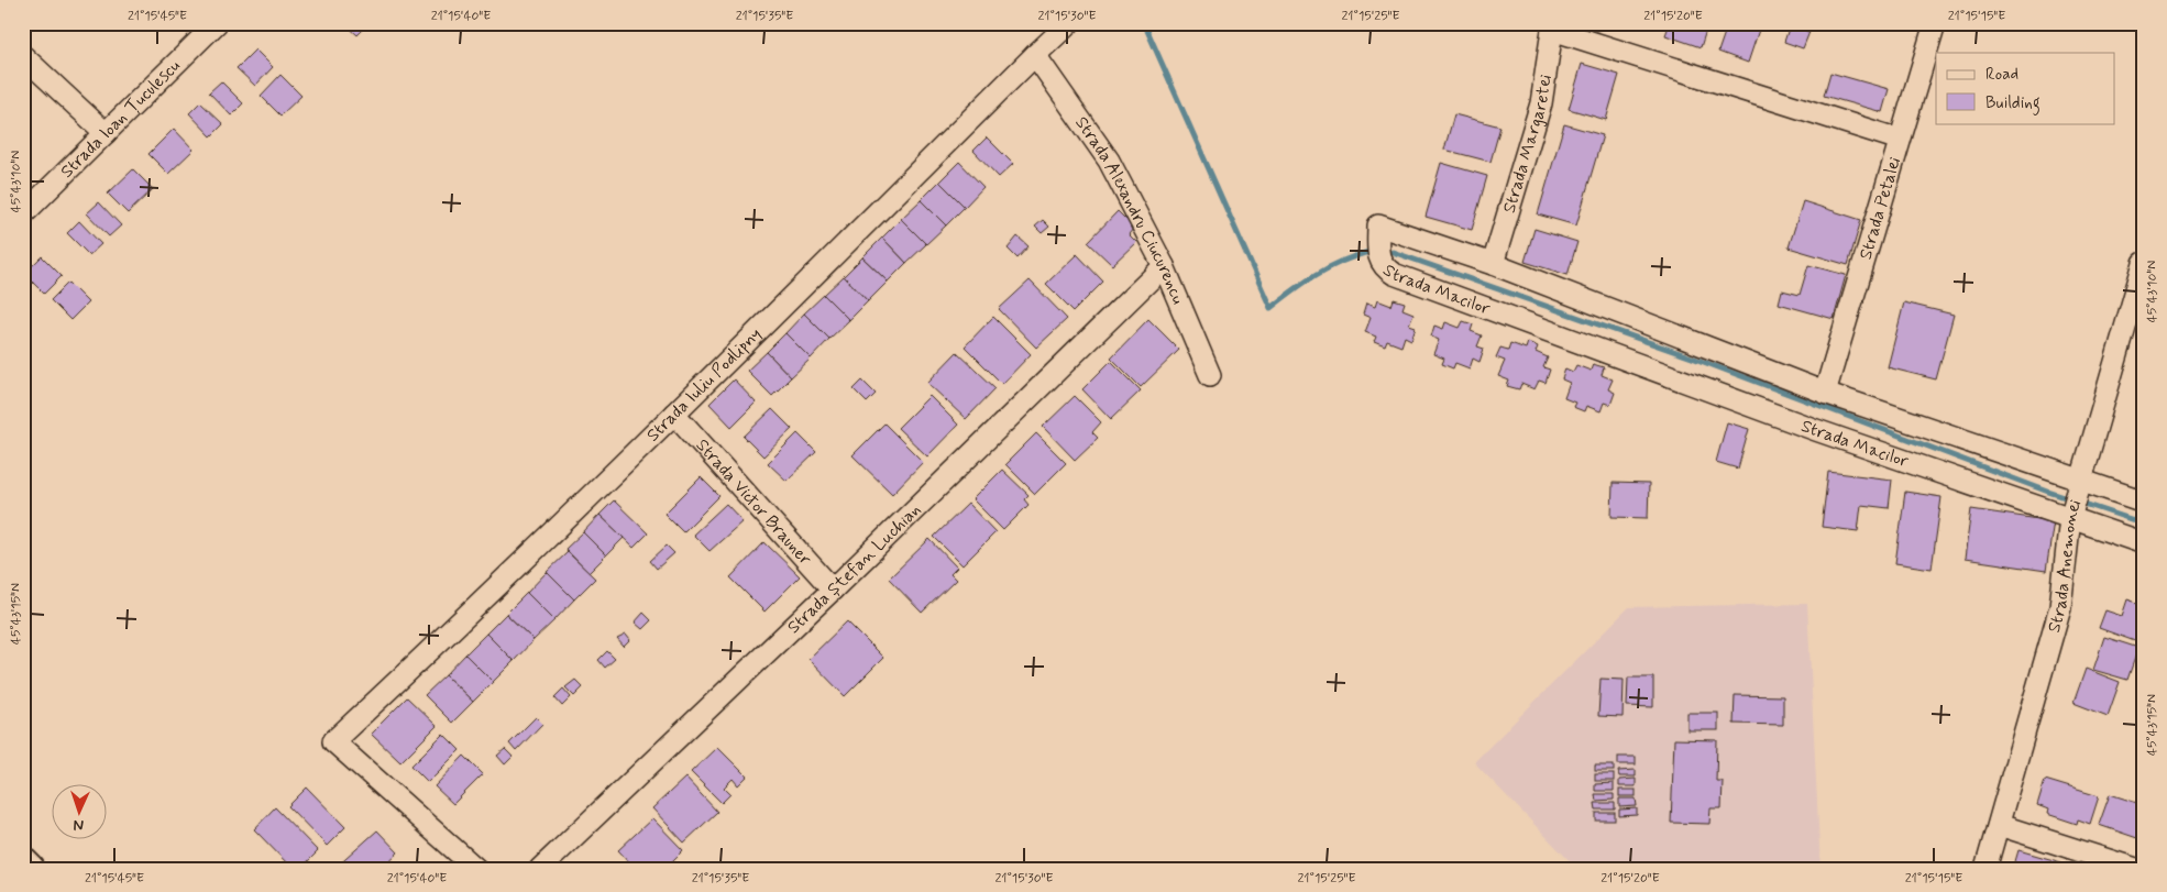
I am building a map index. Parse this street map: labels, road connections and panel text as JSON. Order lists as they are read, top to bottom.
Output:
{
  "streets": {
    "street": [
      "Strada Ioan Țuculescu",
      "Strada Margaretei",
      "Strada Petalei",
      "Strada Alexandru Ciucurencu",
      "Strada Macilor",
      "Strada Iuliu Podlipny",
      "Strada Victor Brauner",
      "Strada Anemonei",
      "Strada Ștefan Luchian"
    ]
  },
  "crossings": [
    ["Strada Margaretei", "Strada Macilor"],
    ["Strada Petalei", "Strada Macilor"],
    ["Strada Alexandru Ciucurencu", "Strada Iuliu Podlipny"],
    ["Strada Alexandru Ciucurencu", "Strada Ștefan Luchian"],
    ["Strada Macilor", "Strada Anemonei"],
    ["Strada Iuliu Podlipny", "Strada Victor Brauner"],
    ["Strada Victor Brauner", "Strada Ștefan Luchian"]
  ],
  "legend": ["Road", "Building"],
  "north": "bottom",
  "coordinates": [
    "21°15'45\"E",
    "21°15'40\"E",
    "21°15'35\"E",
    "21°15'30\"E",
    "21°15'25\"E",
    "21°15'20\"E",
    "21°15'15\"E",
    "45°43'10\"N",
    "45°43'15\"N"
  ]
}
